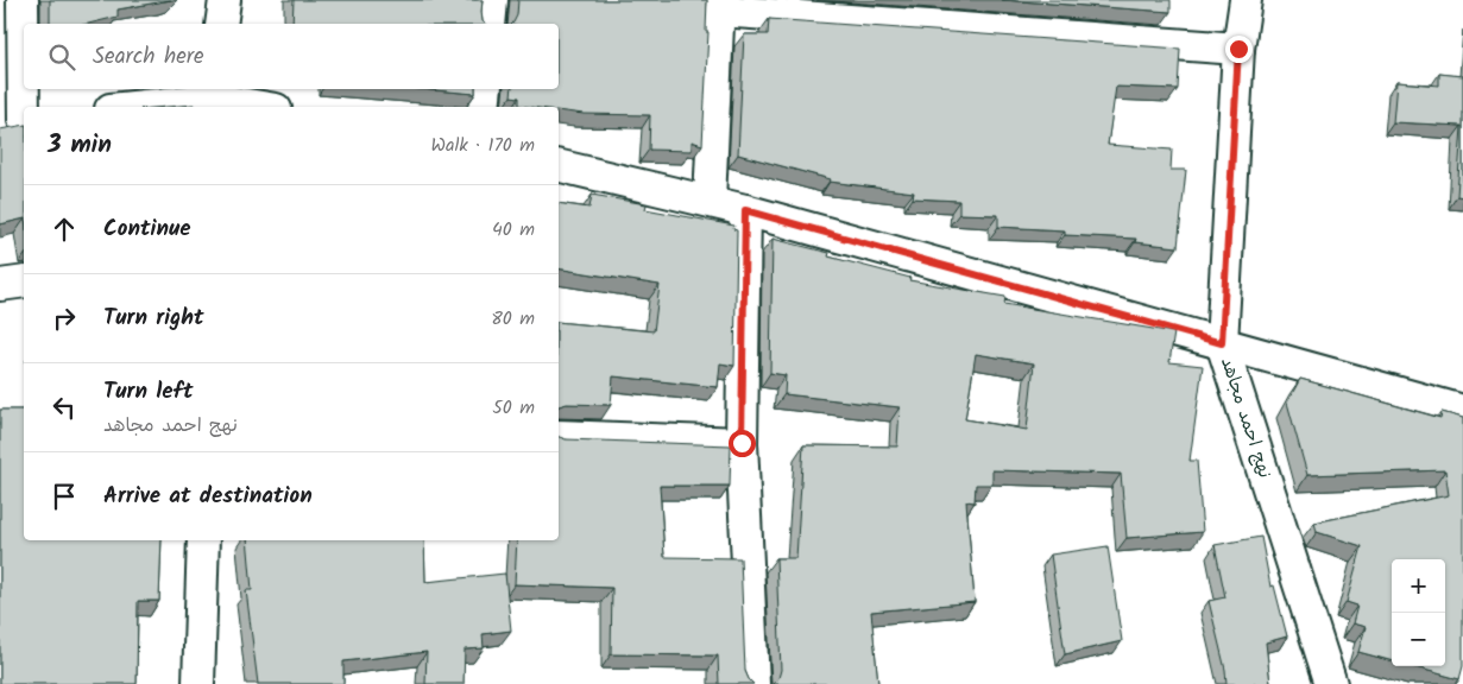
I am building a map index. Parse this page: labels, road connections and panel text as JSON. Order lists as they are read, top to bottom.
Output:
{
  "streets": {
    "street": ["نهج احمد مجاهد"]
  },
  "page": {
    "search": "Search here",
    "heading": ["3 min", "Walk · 170 m"],
    "list": [
      ["Continue", "40 m"],
      ["Turn right", "80 m"],
      ["Turn left", "نهج احمد مجاهد", "50 m"],
      "Arrive at destination"
    ],
    "map_buttons": ["+", "−"]
  }
}
